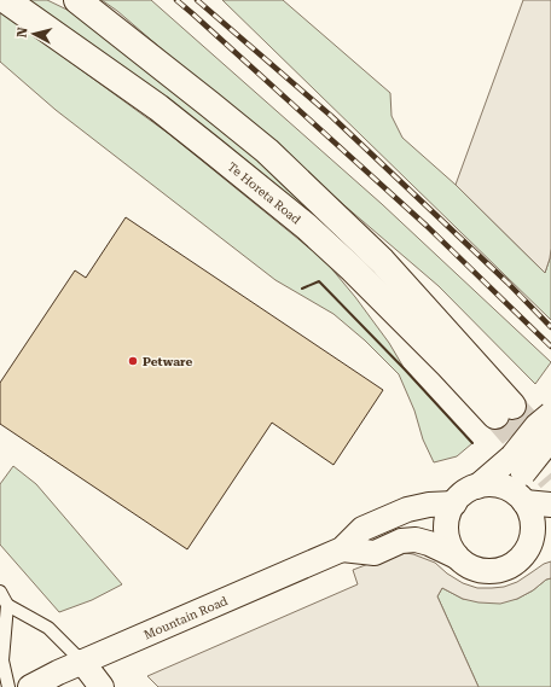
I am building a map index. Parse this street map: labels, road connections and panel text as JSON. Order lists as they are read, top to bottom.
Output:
{
  "streets": {
    "main road": ["Te Horeta Road"],
    "street": ["Mountain Road"]
  },
  "places": ["Petware"],
  "north": "left"
}
